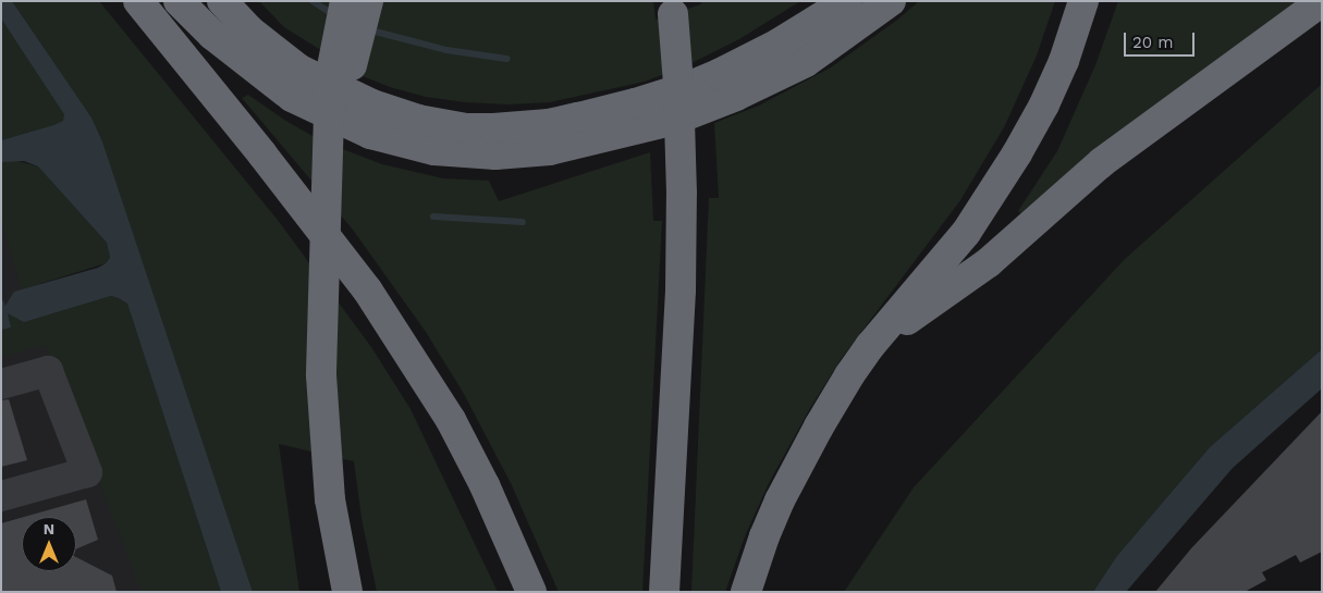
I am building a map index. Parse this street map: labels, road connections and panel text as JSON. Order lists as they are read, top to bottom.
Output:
{
  "scale_bar": "20 m",
  "north": "top"
}
